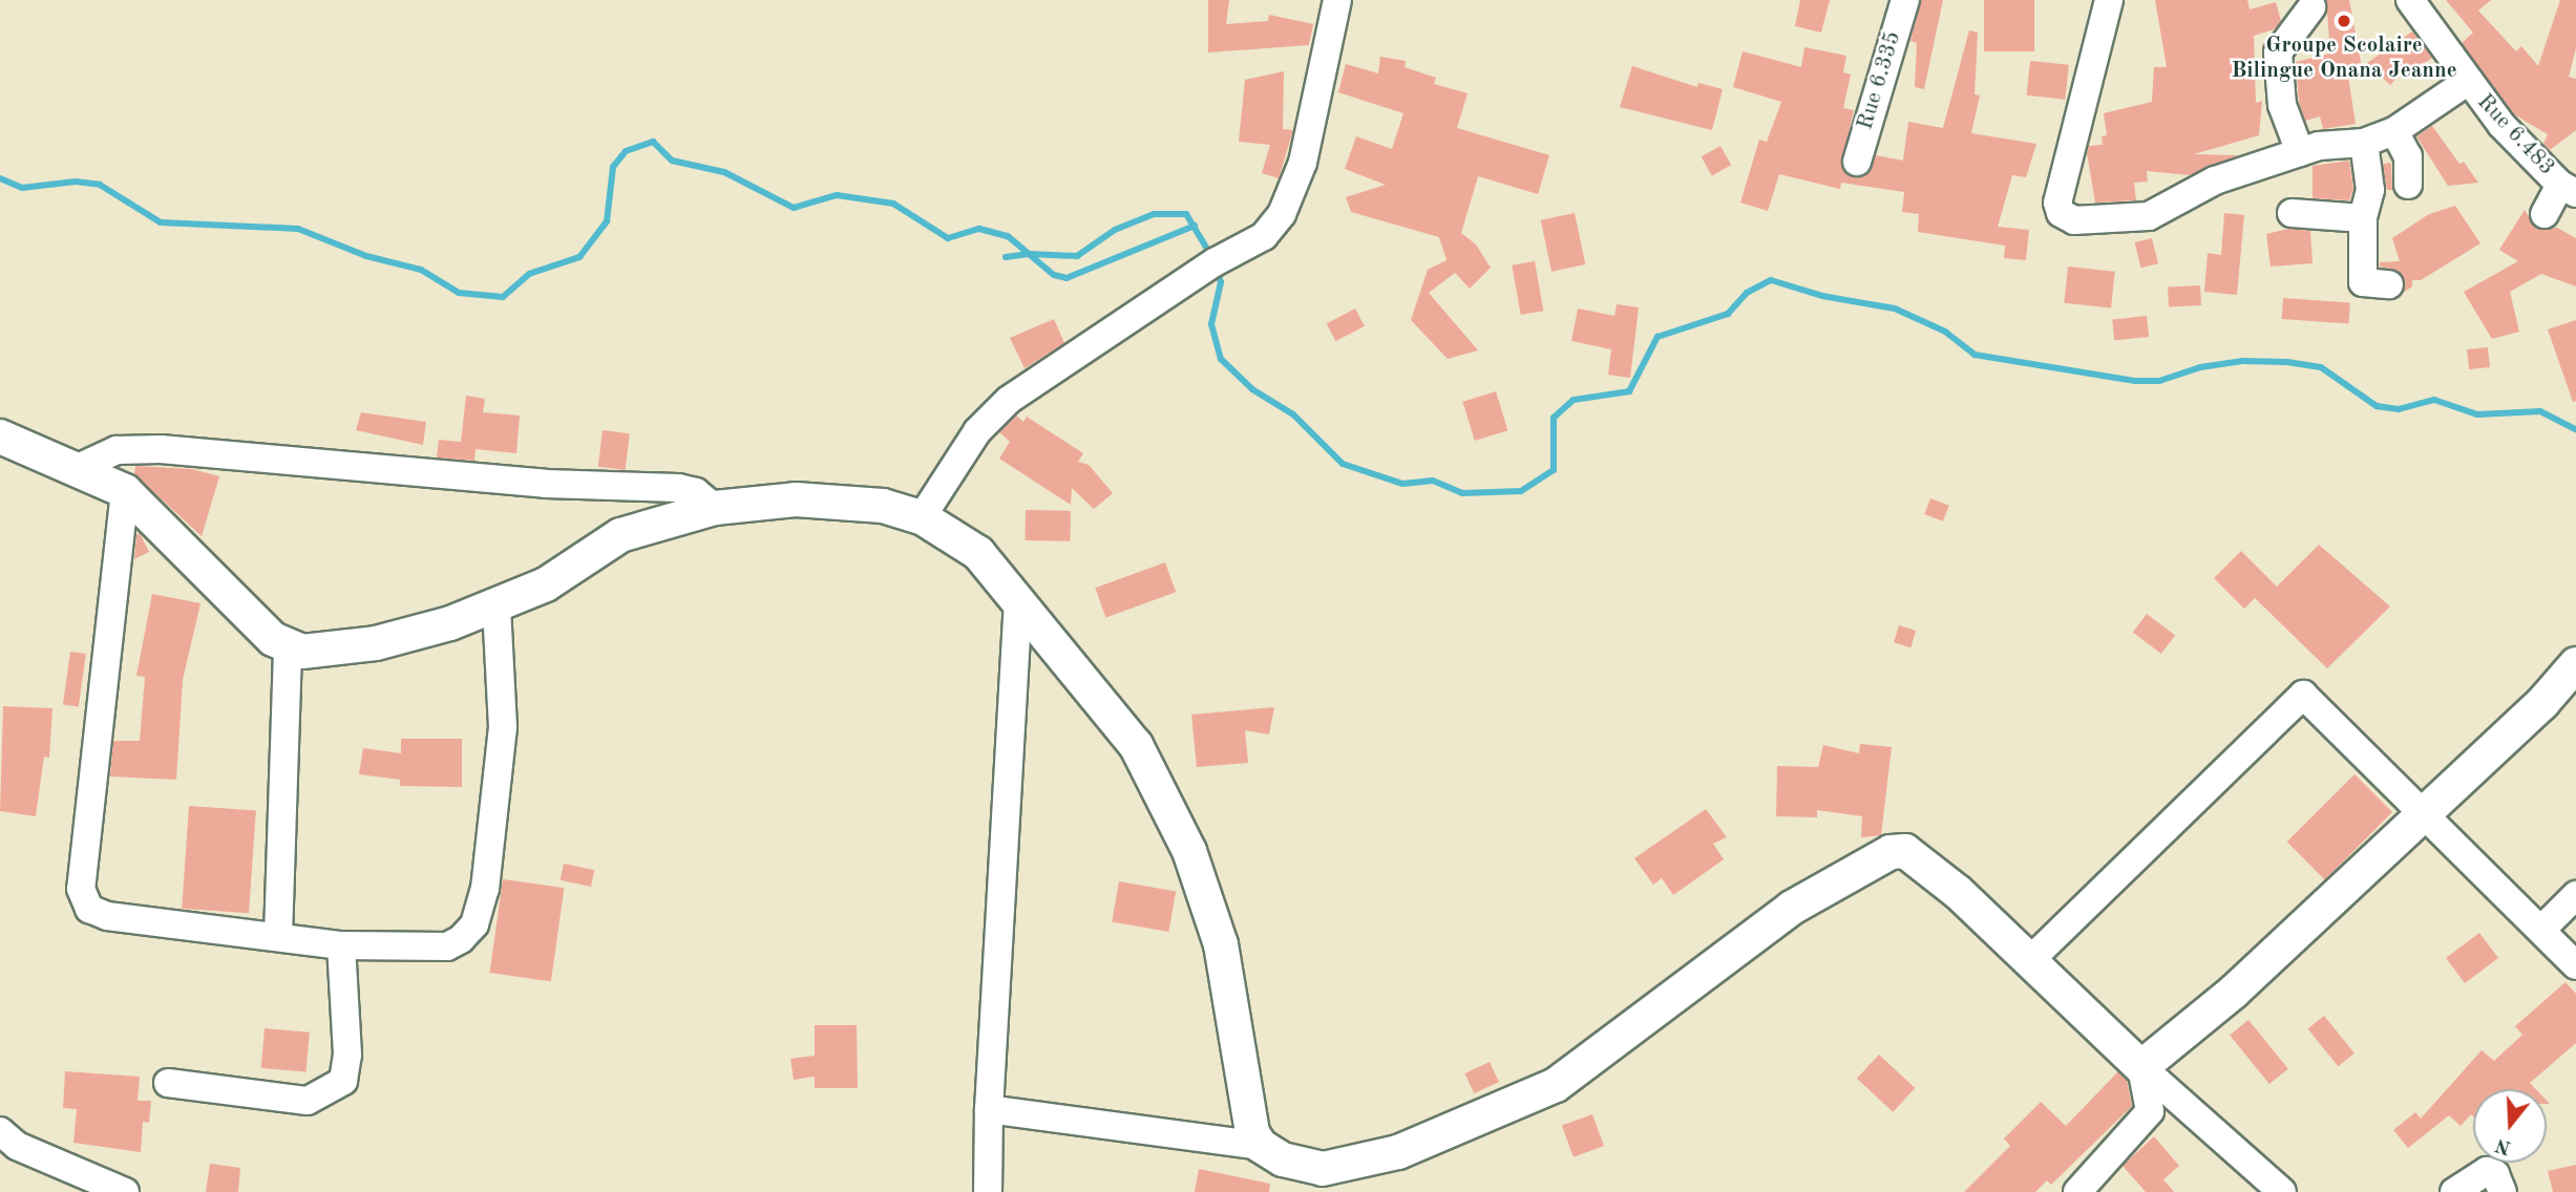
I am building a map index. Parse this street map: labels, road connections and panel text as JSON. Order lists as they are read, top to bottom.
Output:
{
  "streets": {
    "street": ["Rue 6.335", "Rue 6.483"]
  },
  "places": ["Groupe Scolaire Bilingue Onana Jeanne"],
  "north": "bottom"
}
